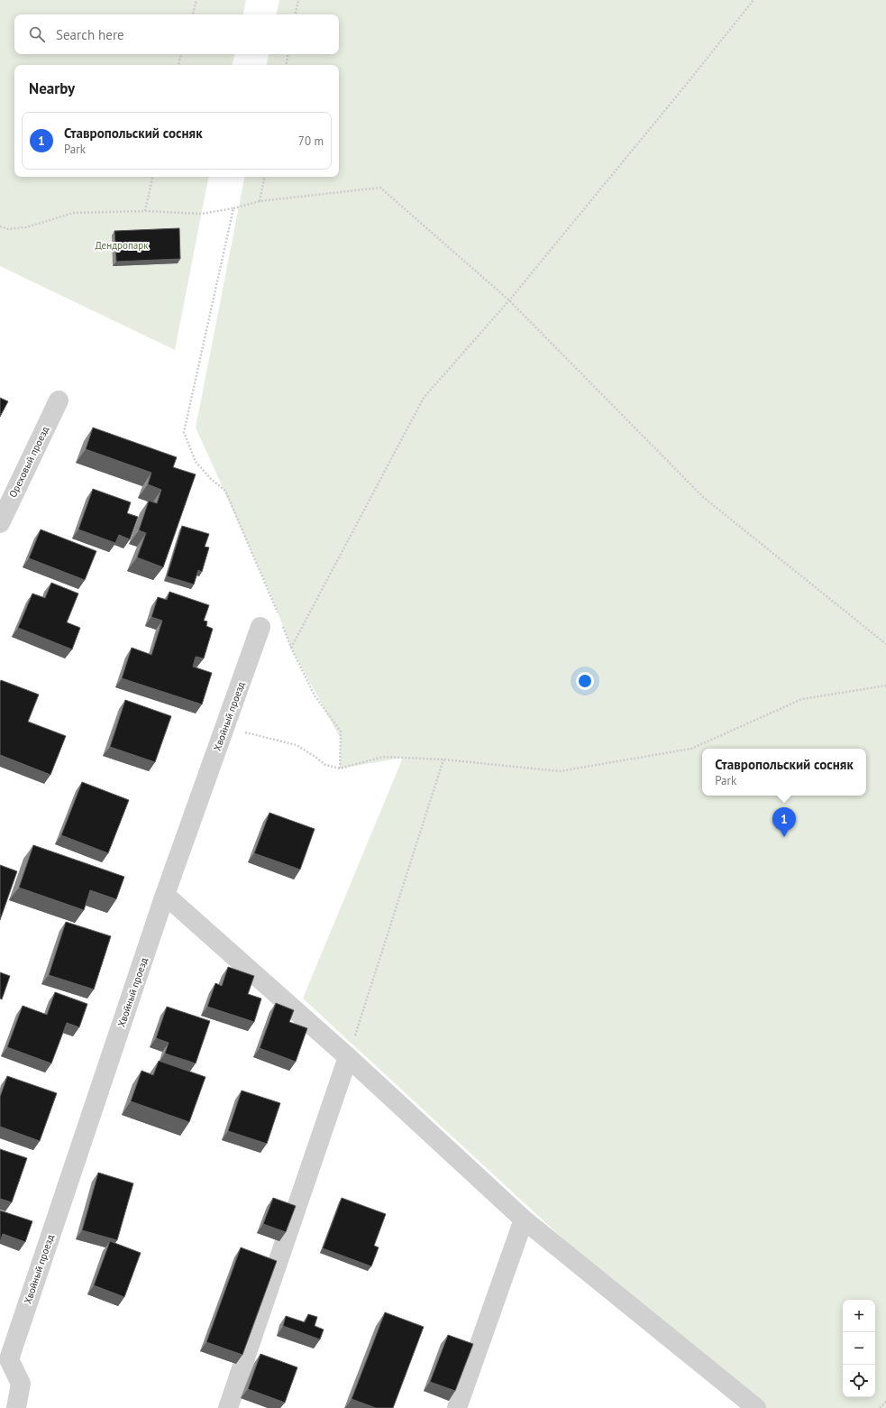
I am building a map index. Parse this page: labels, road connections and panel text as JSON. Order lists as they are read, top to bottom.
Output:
{
  "streets": {
    "street": ["Ореховый проезд", "Хвойный проезд"]
  },
  "parks": ["Дендропарк"],
  "page": {
    "search": "Search here",
    "heading": "Nearby",
    "list": [
      {
        "mark": "1",
        "name": "Ставропольский сосняк",
        "note": "Park",
        "value": "70 m"
      }
    ],
    "popup": ["Ставропольский сосняк", "Park"],
    "pins": "1",
    "map_buttons": ["+", "−"]
  }
}
